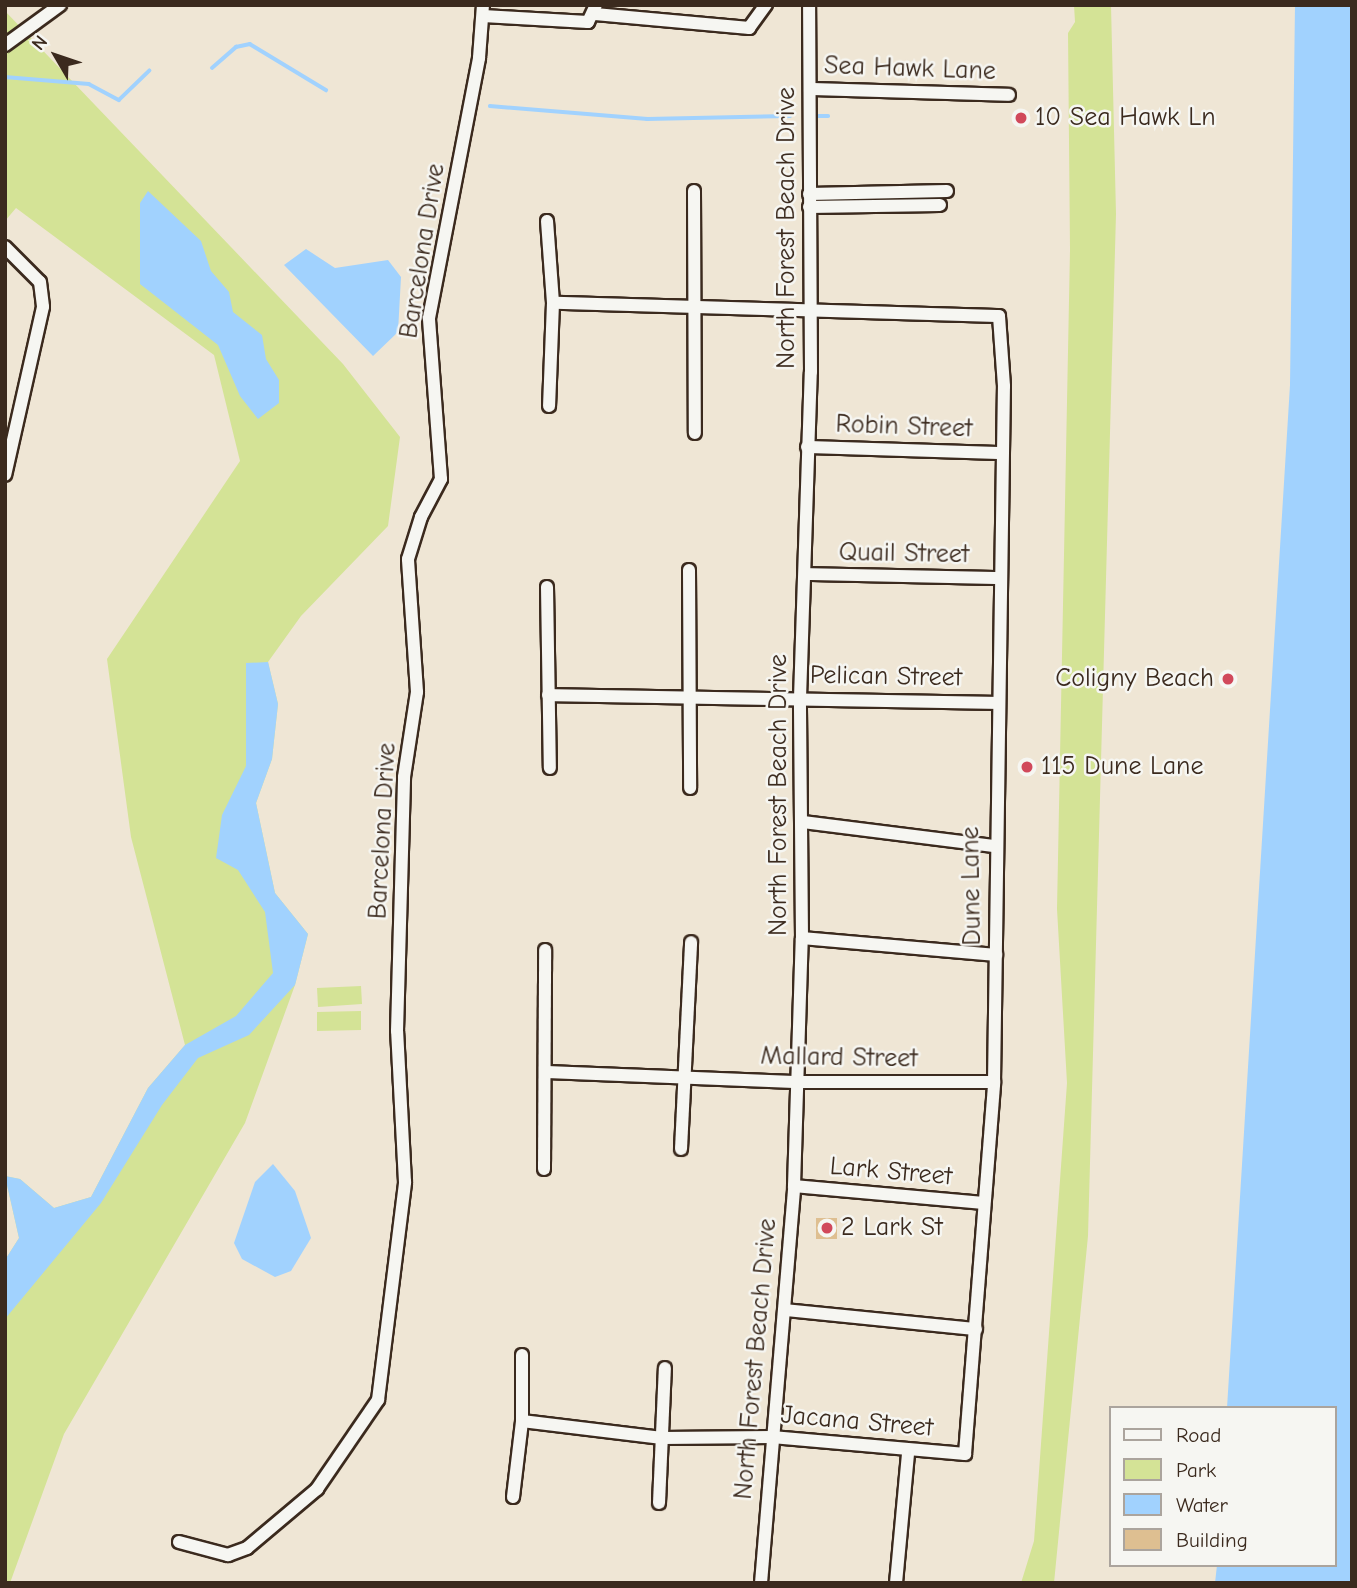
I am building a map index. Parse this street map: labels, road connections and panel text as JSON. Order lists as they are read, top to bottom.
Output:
{
  "streets": {
    "street": [
      "Sea Hawk Lane",
      "North Forest Beach Drive",
      "Barcelona Drive",
      "Robin Street",
      "Quail Street",
      "Pelican Street",
      "Dune Lane",
      "Mallard Street",
      "Lark Street",
      "Jacana Street"
    ]
  },
  "crossings": [
    ["Sea Hawk Lane", "North Forest Beach Drive"],
    ["North Forest Beach Drive", "Robin Street"],
    ["North Forest Beach Drive", "Quail Street"],
    ["North Forest Beach Drive", "Pelican Street"],
    ["North Forest Beach Drive", "Dune Lane"],
    ["North Forest Beach Drive", "Mallard Street"],
    ["North Forest Beach Drive", "Lark Street"],
    ["North Forest Beach Drive", "Jacana Street"],
    ["Robin Street", "Dune Lane"],
    ["Quail Street", "Dune Lane"],
    ["Pelican Street", "Dune Lane"],
    ["Dune Lane", "Mallard Street"],
    ["Dune Lane", "Lark Street"],
    ["Dune Lane", "Jacana Street"]
  ],
  "places": [
    "10 Sea Hawk Ln",
    "Coligny Beach",
    "115 Dune Lane",
    "2 Lark St"
  ],
  "legend": [
    "Road",
    "Park",
    "Water",
    "Building"
  ],
  "north": "top left"
}
